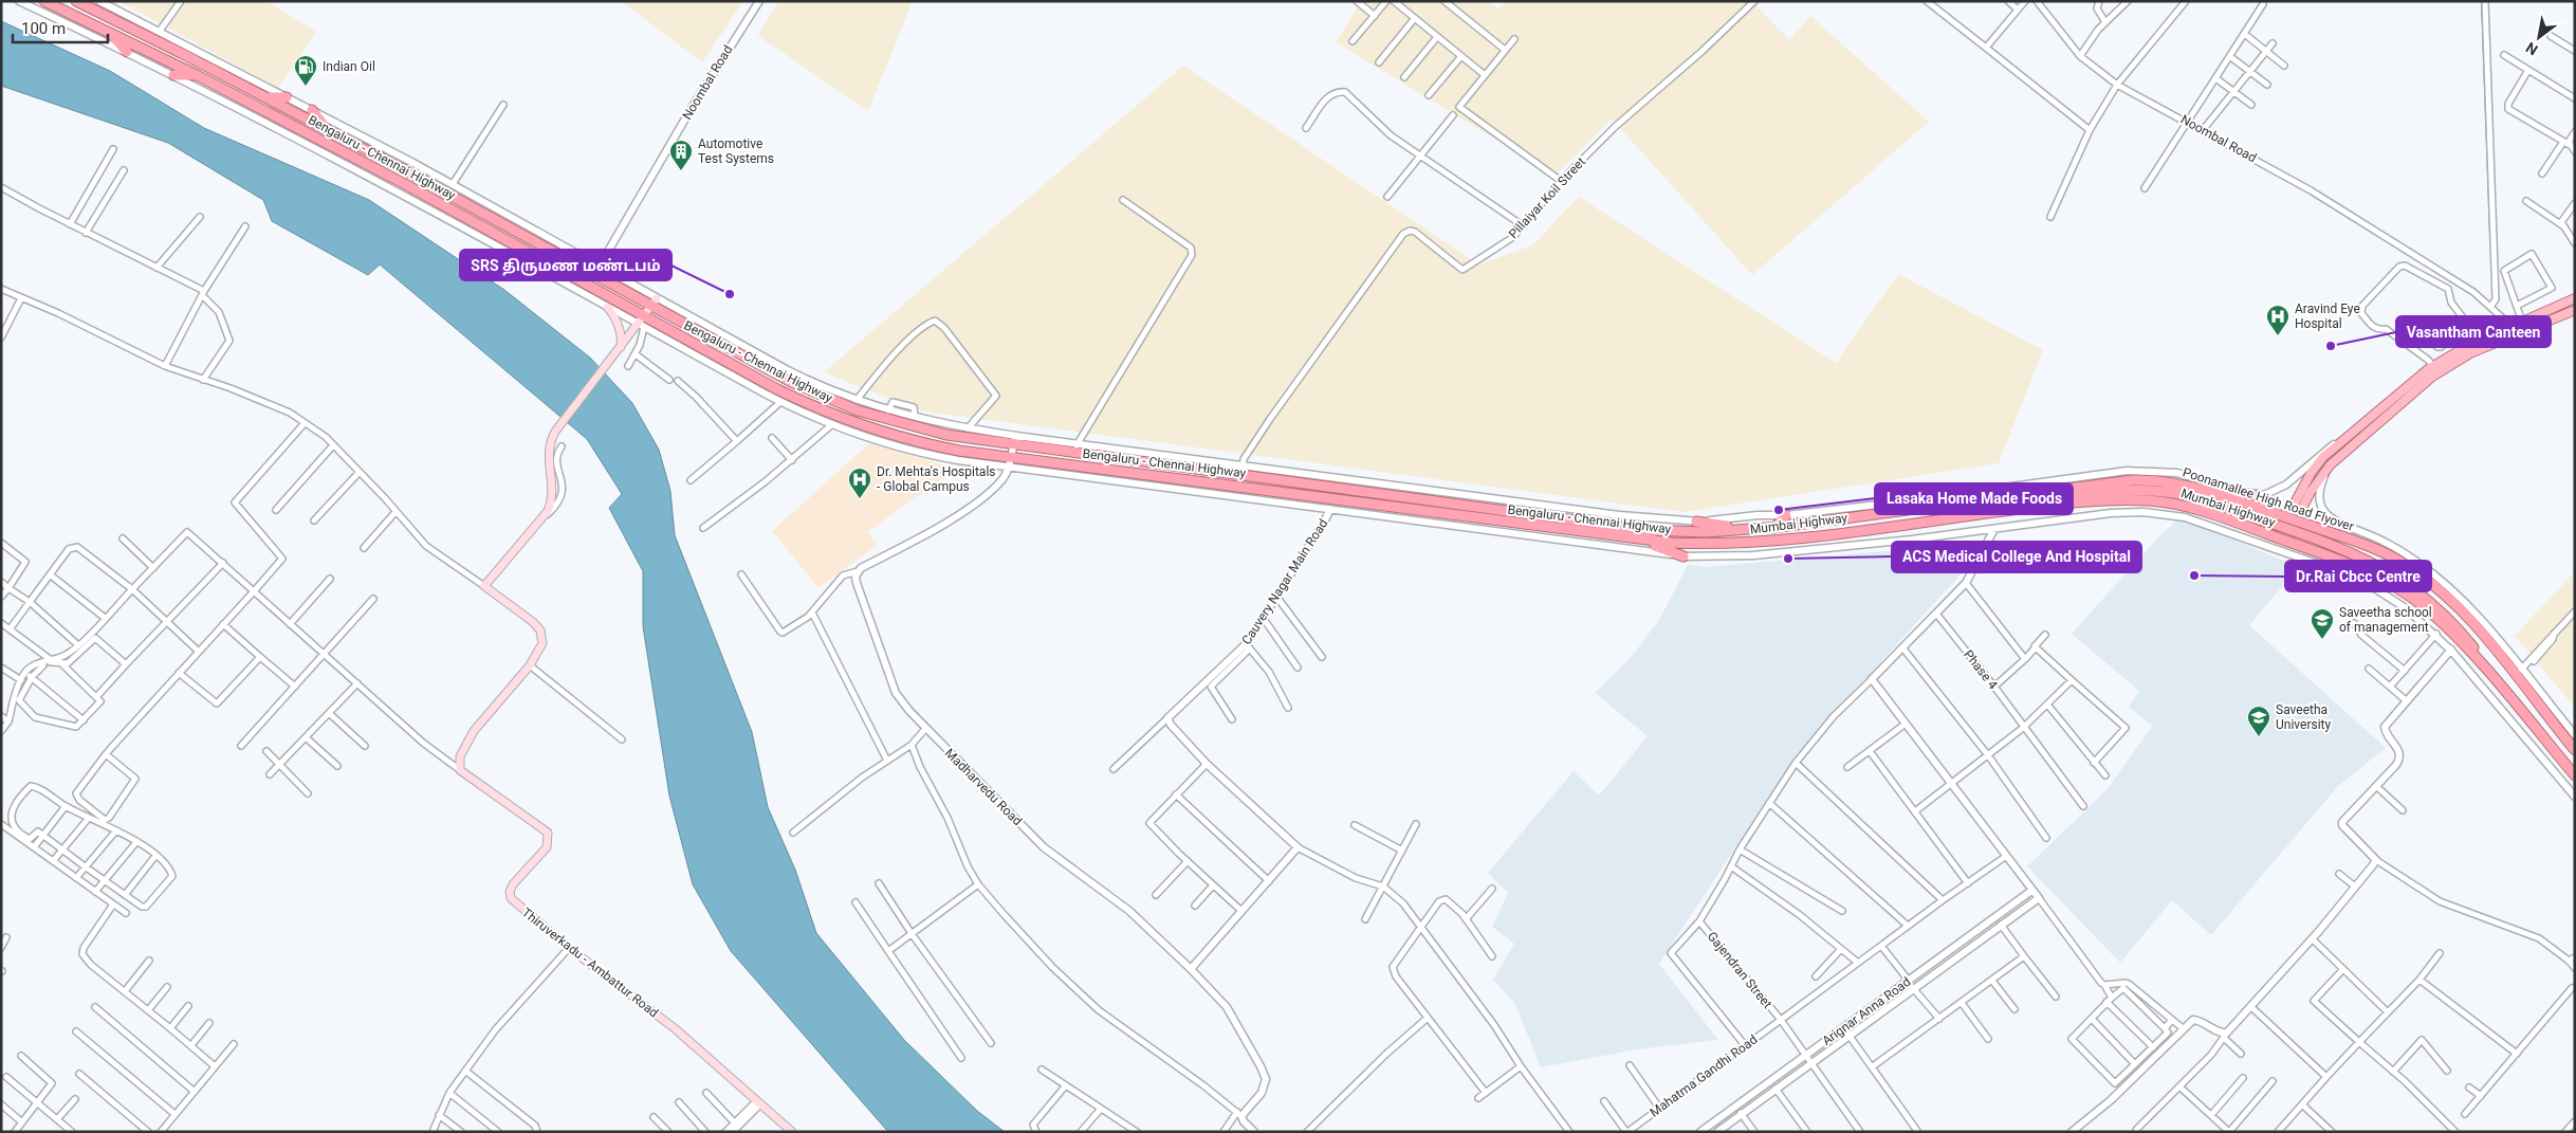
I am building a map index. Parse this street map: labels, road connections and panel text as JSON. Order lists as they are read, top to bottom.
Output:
{
  "streets": {
    "highway": ["Bengaluru - Chennai Highway", "Poonamallee High Road Flyover", "Mumbai Highway"],
    "main road": ["Thiruverkadu - Ambattur Road"],
    "street": [
      "Noombal Road",
      "Pillaiyar Koil Street",
      "Cauvery Nagar Main Road",
      "Phase 4",
      "Madharvedu Road",
      "Gajendran Street",
      "Arignar Anna Road",
      "Mahatma Gandhi Road"
    ]
  },
  "crossings": [
    ["Noombal Road", "Bengaluru - Chennai Highway"],
    ["Bengaluru - Chennai Highway", "Pillaiyar Koil Street"],
    ["Bengaluru - Chennai Highway", "Mumbai Highway"],
    ["Poonamallee High Road Flyover", "Mumbai Highway"],
    ["Gajendran Street", "Arignar Anna Road"],
    ["Gajendran Street", "Mahatma Gandhi Road"]
  ],
  "places": {
    "fuel station": ["Indian Oil"],
    "building": ["Automotive Test Systems"],
    "other": [
      "SRS திருமண மண்டபம்",
      "Vasantham Canteen",
      "Lasaka Home Made Foods",
      "ACS Medical College And Hospital",
      "Dr.Rai Cbcc Centre"
    ],
    "hospital": ["Aravind Eye Hospital", "Dr. Mehta's Hospitals - Global Campus"],
    "school or university": ["Saveetha school of management", "Saveetha University"]
  },
  "scale_bar": "100 m",
  "north": "bottom left"
}
